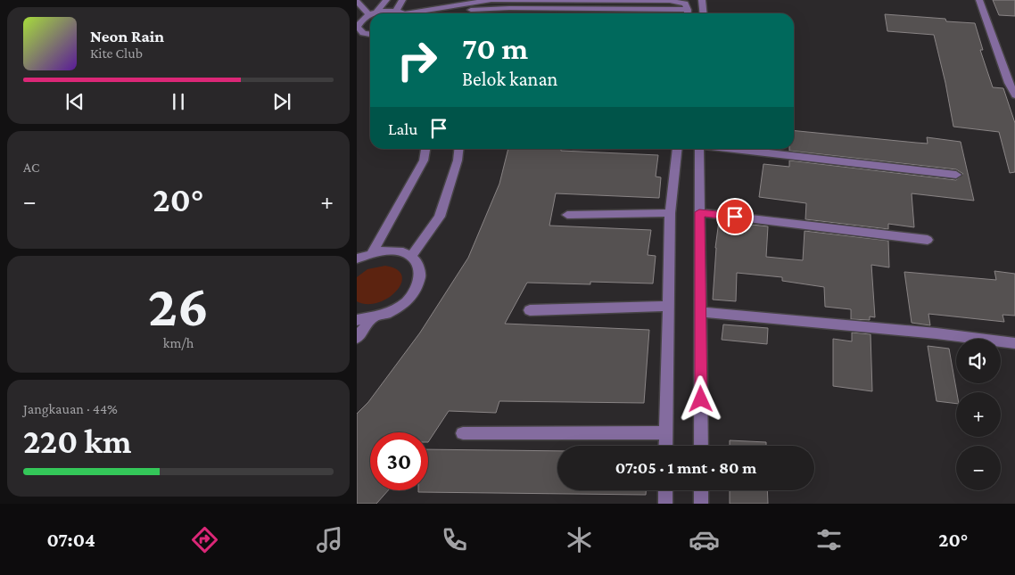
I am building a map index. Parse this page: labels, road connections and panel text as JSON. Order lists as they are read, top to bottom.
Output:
{
  "page": {
    "turn": ["70 m", "Belok kanan"],
    "song": ["Neon Rain", "Kite Club"],
    "then": "Lalu",
    "tile": [
      "AC",
      ["26", "km/h"],
      ["Jangkauan · 44%", "220 km"]
    ],
    "heat": ["−", "20°", "+"],
    "map_buttons": ["+", "−"],
    "limit": "30",
    "trip": "07:05 · 1 mnt · 80 m",
    "tabs": ["07:04", "20°"]
  }
}
